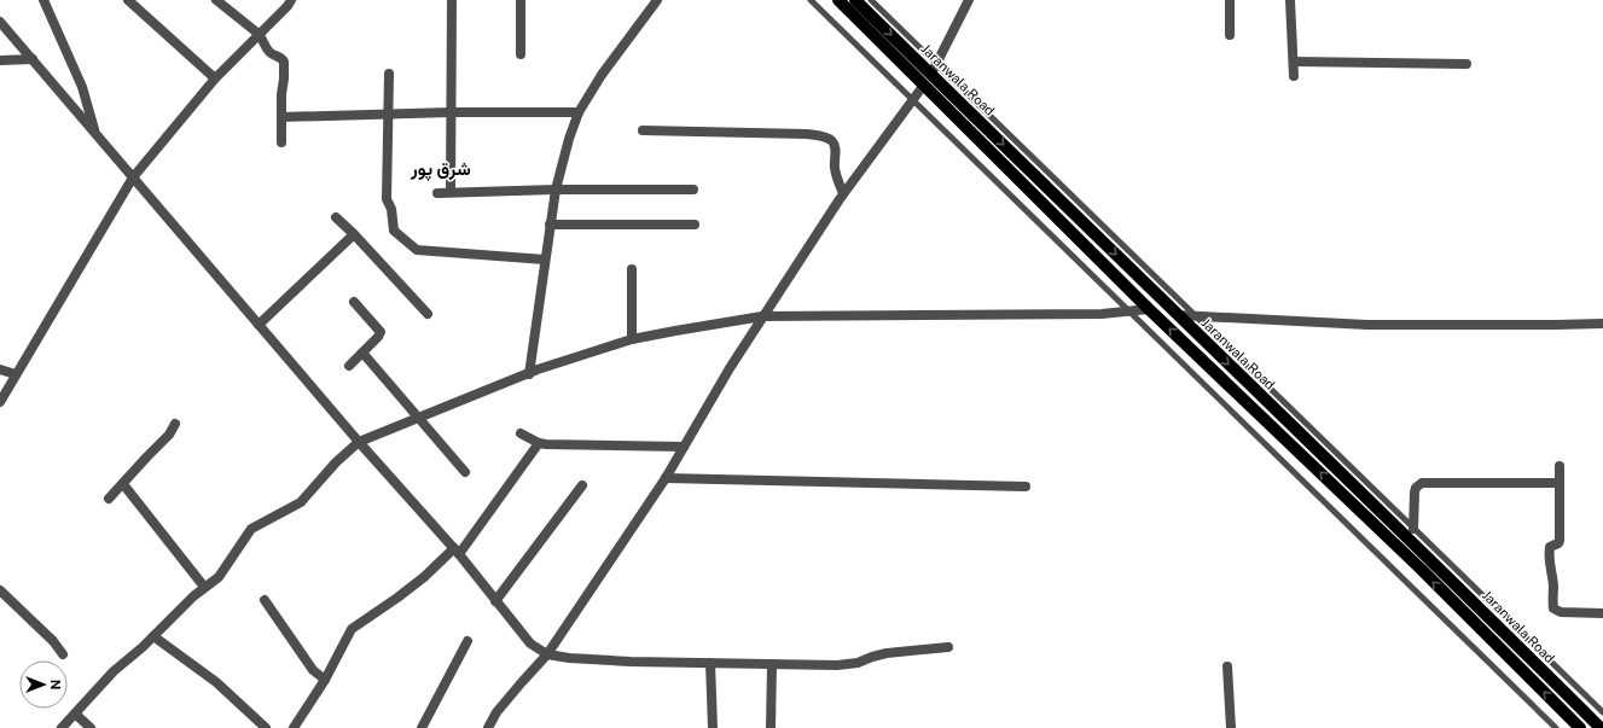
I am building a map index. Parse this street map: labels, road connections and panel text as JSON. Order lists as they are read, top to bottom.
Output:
{
  "streets": {
    "main road": ["Jaranwala Road"]
  },
  "districts": ["شرق پور"],
  "north": "right"
}
